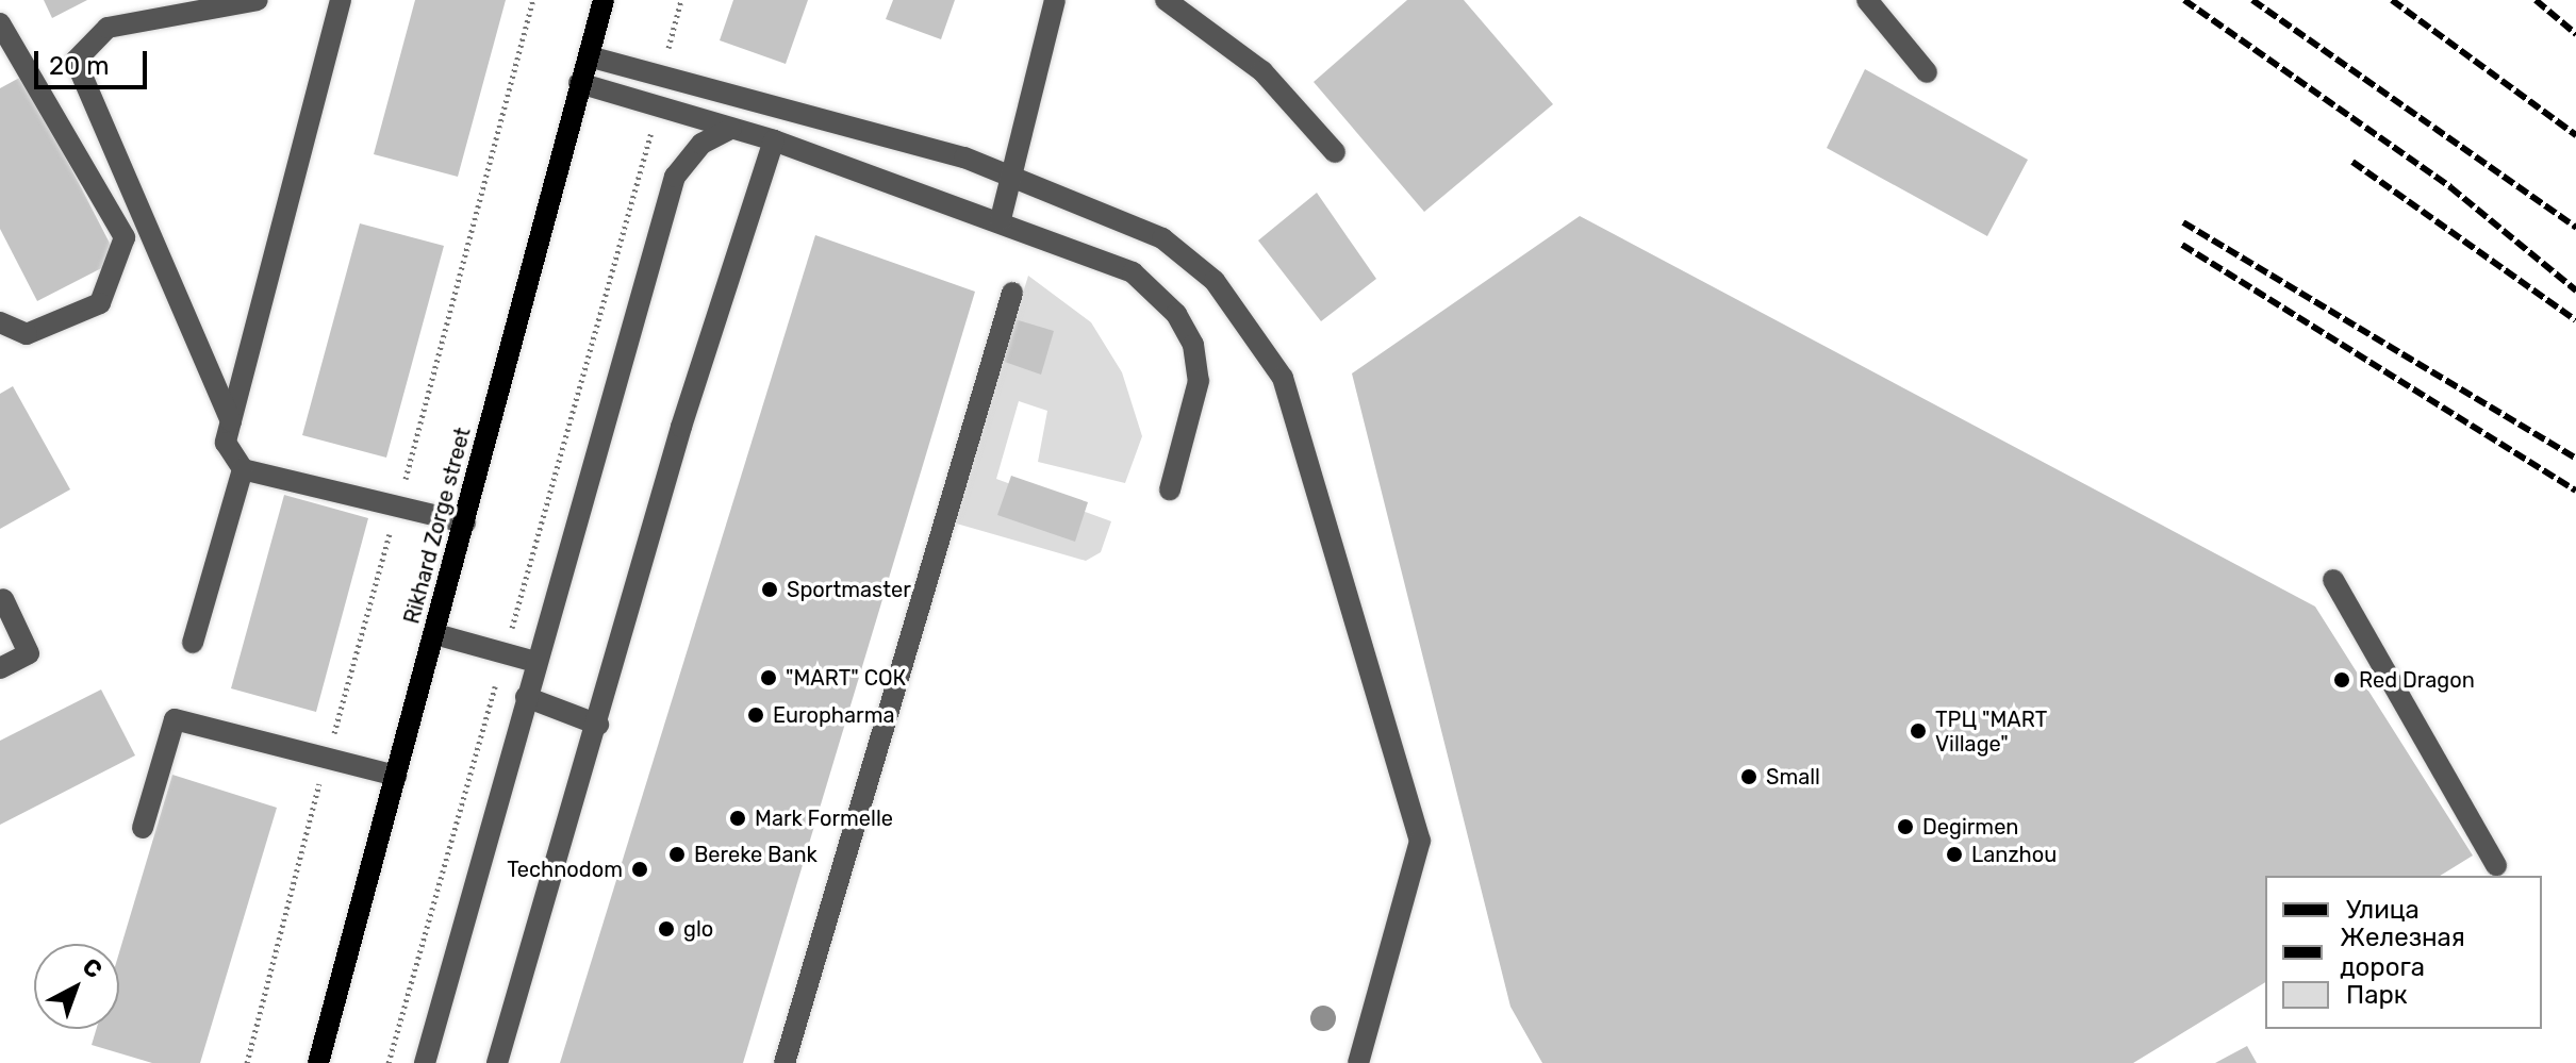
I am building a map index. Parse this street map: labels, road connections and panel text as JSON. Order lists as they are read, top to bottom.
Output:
{
  "streets": {
    "main road": ["Rikhard Zorge street"]
  },
  "places": [
    "Sportmaster",
    "\"MART\" СОК",
    "Red Dragon",
    "Europharma",
    "ТРЦ \"MART Village\"",
    "Small",
    "Mark Formelle",
    "Degirmen",
    "Bereke Bank",
    "Lanzhou",
    "Technodom",
    "glo"
  ],
  "legend": ["Улица", "Железная дорога", "Парк"],
  "scale_bar": "20 m",
  "north": "top right"
}
